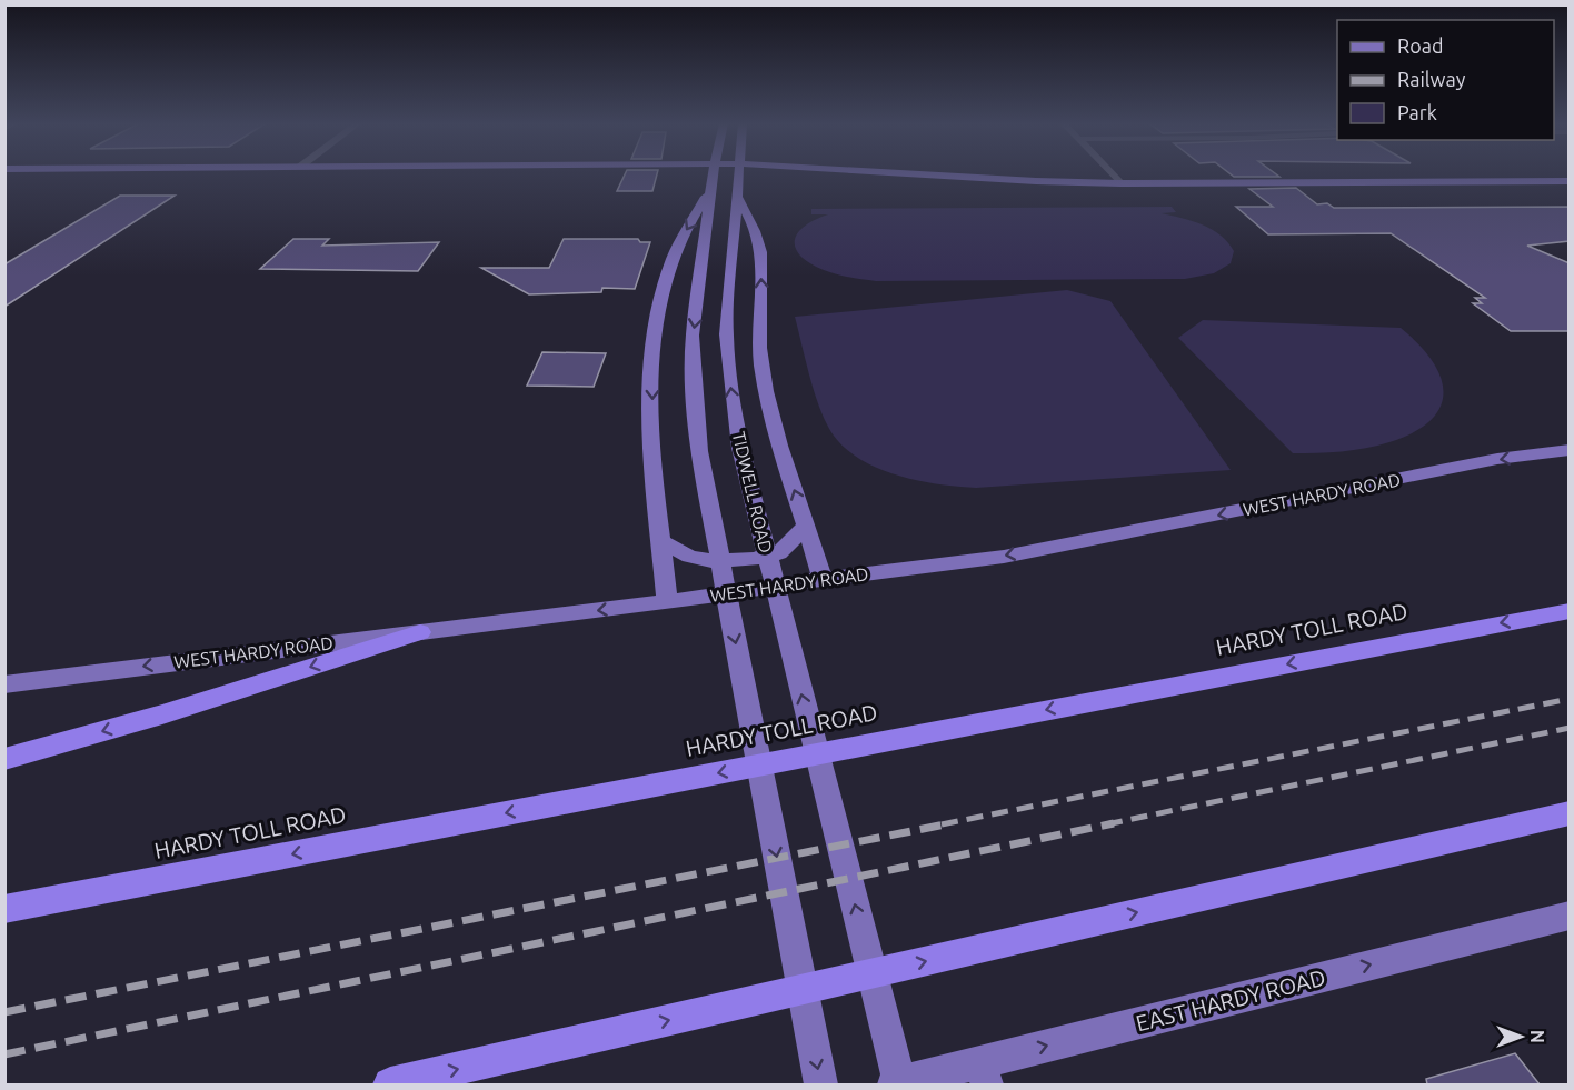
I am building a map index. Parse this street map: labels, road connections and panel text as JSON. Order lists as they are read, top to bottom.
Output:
{
  "streets": {
    "highway": ["HARDY TOLL ROAD"],
    "main road": ["TIDWELL ROAD", "WEST HARDY ROAD", "EAST HARDY ROAD"]
  },
  "one_way": ["WEST HARDY ROAD", "HARDY TOLL ROAD", "EAST HARDY ROAD"],
  "legend": ["Road", "Railway", "Park"],
  "north": "right"
}
